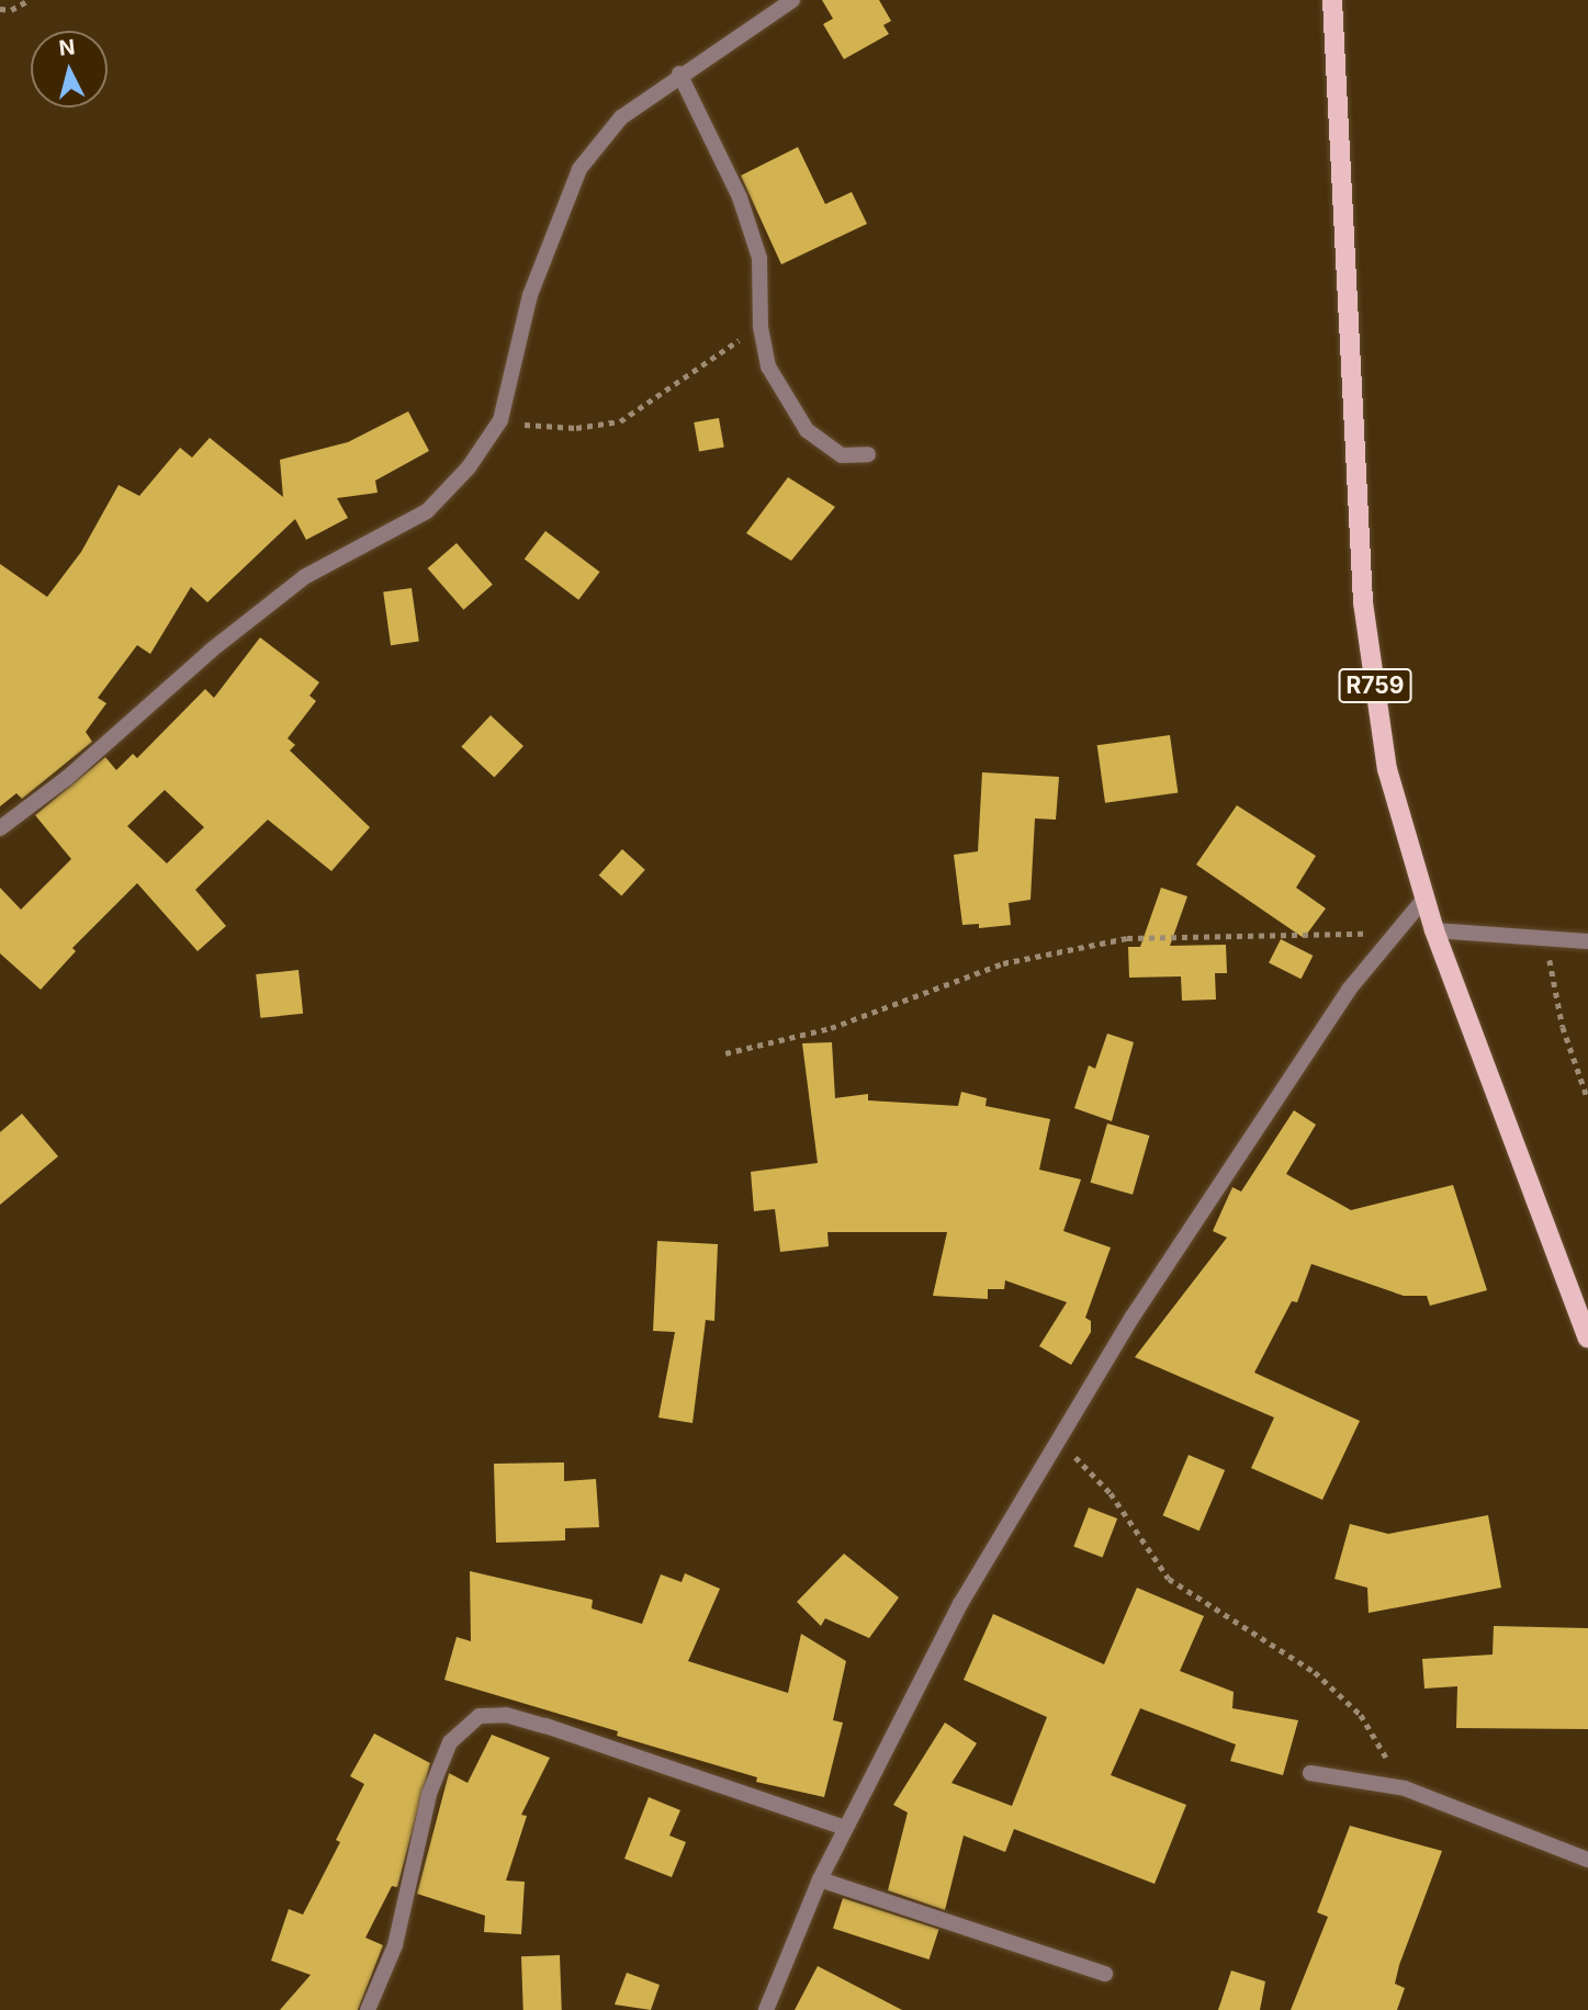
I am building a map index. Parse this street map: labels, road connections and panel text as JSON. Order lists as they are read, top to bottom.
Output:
{
  "streets": {
    "main road": ["R759"]
  },
  "north": "top"
}
